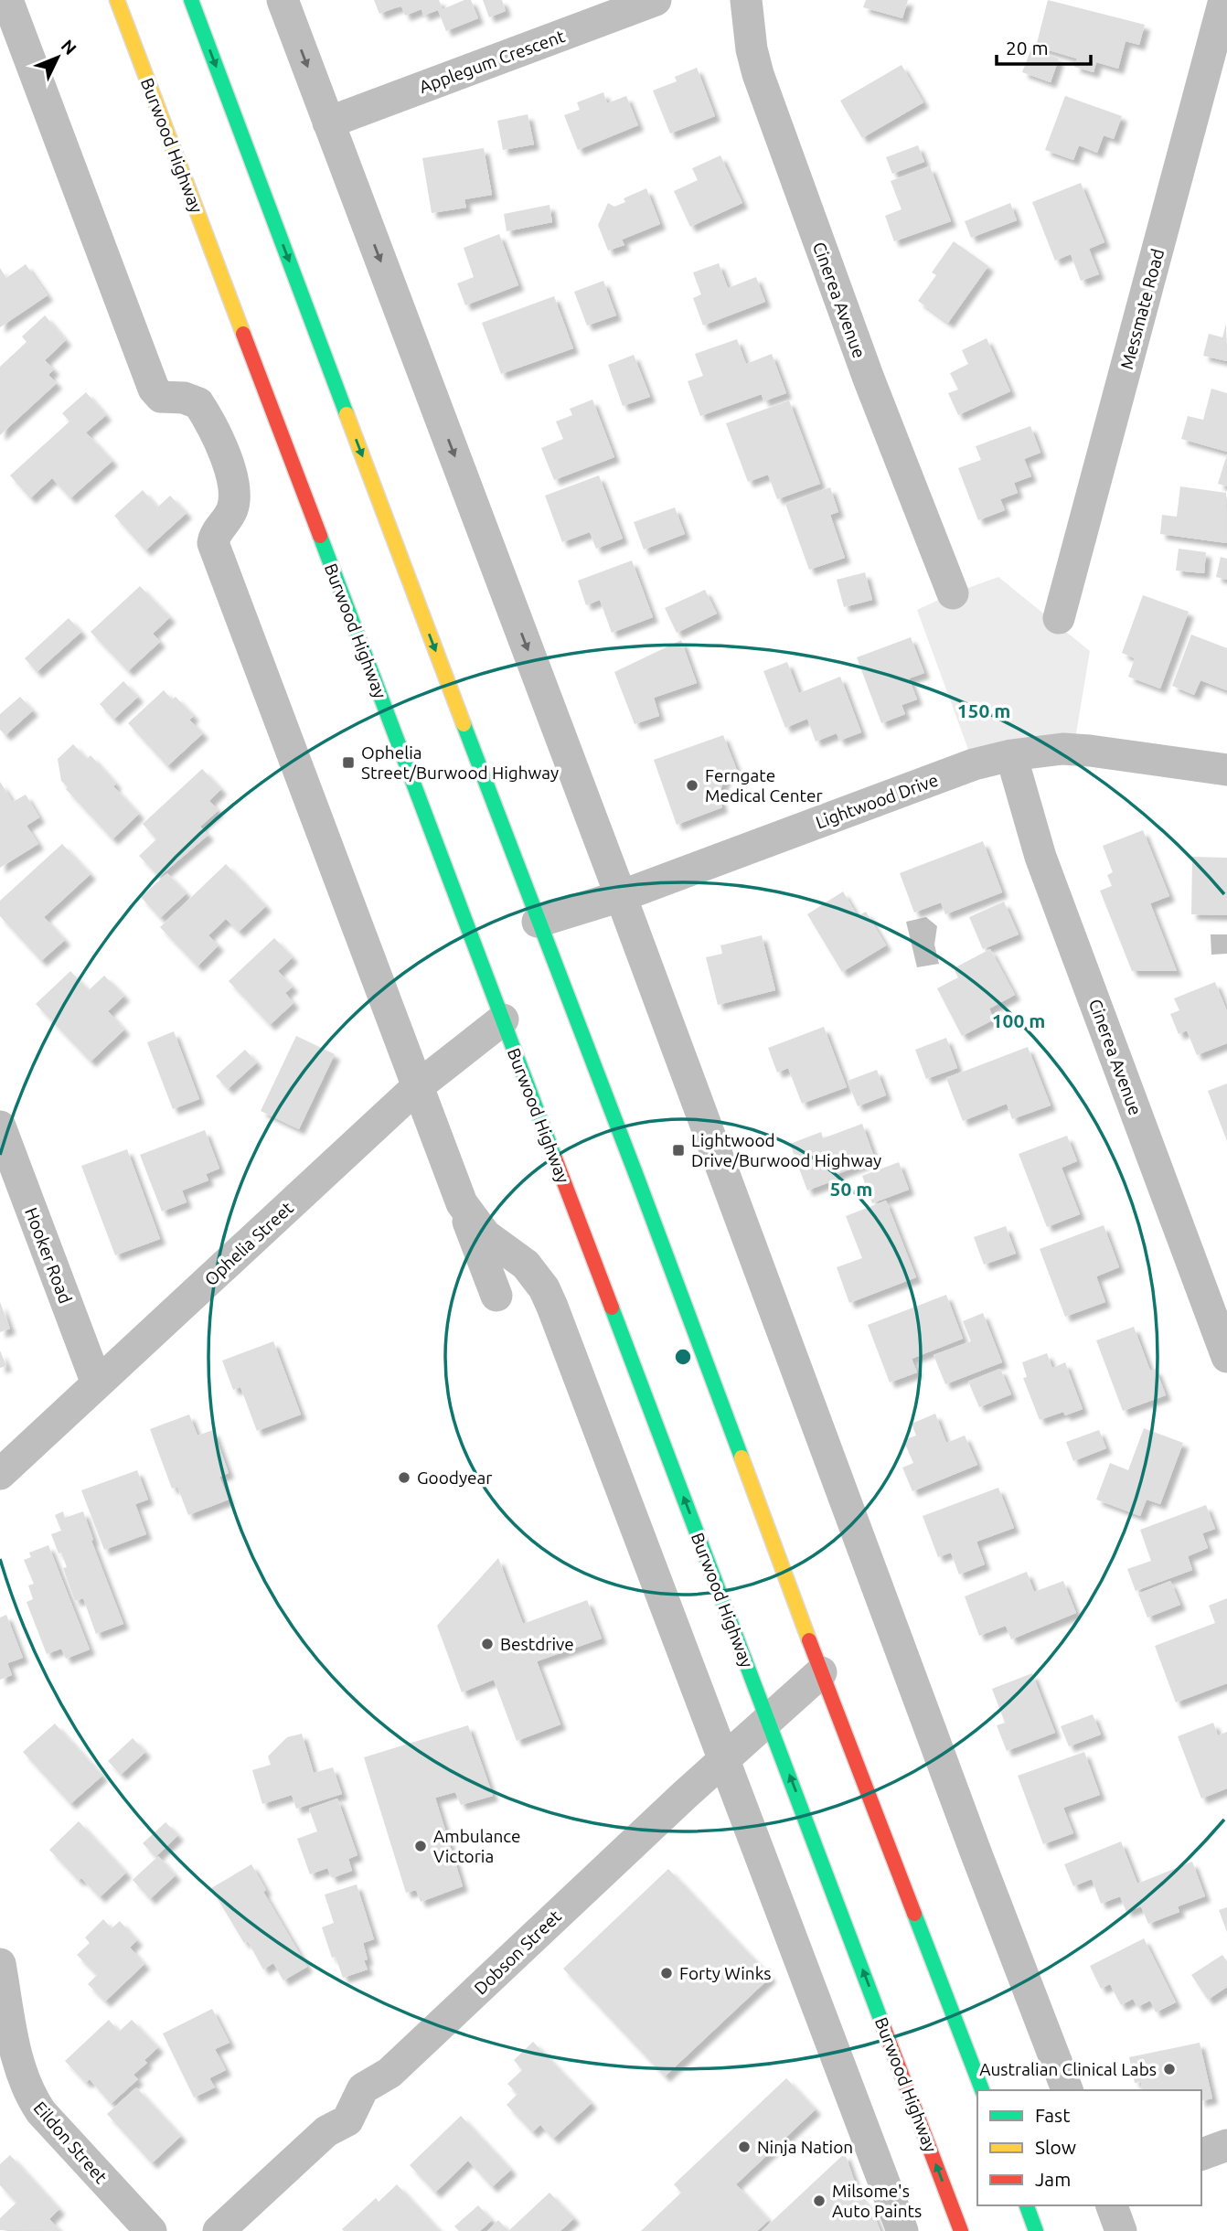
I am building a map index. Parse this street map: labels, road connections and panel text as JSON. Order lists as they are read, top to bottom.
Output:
{
  "streets": {
    "highway": ["Burwood Highway"],
    "street": [
      "Applegum Crescent",
      "Cinerea Avenue",
      "Messmate Road",
      "Lightwood Drive",
      "Ophelia Street",
      "Hooker Road",
      "Dobson Street",
      "Eildon Street"
    ]
  },
  "crossings": [
    ["Burwood Highway", "Ophelia Street"],
    ["Burwood Highway", "Dobson Street"],
    ["Cinerea Avenue", "Lightwood Drive"],
    ["Ophelia Street", "Hooker Road"]
  ],
  "places": {
    "transit": ["Ophelia Street/Burwood Highway", "Lightwood Drive/Burwood Highway"],
    "other": [
      "Ferngate Medical Center",
      "Goodyear",
      "Bestdrive",
      "Ambulance Victoria",
      "Forty Winks",
      "Australian Clinical Labs",
      "Ninja Nation",
      "Milsome's Auto Paints"
    ]
  },
  "legend": ["Fast", "Slow", "Jam"],
  "scale_bar": "20 m",
  "north": "top right",
  "rings": ["150 m", "100 m", "50 m"]
}
